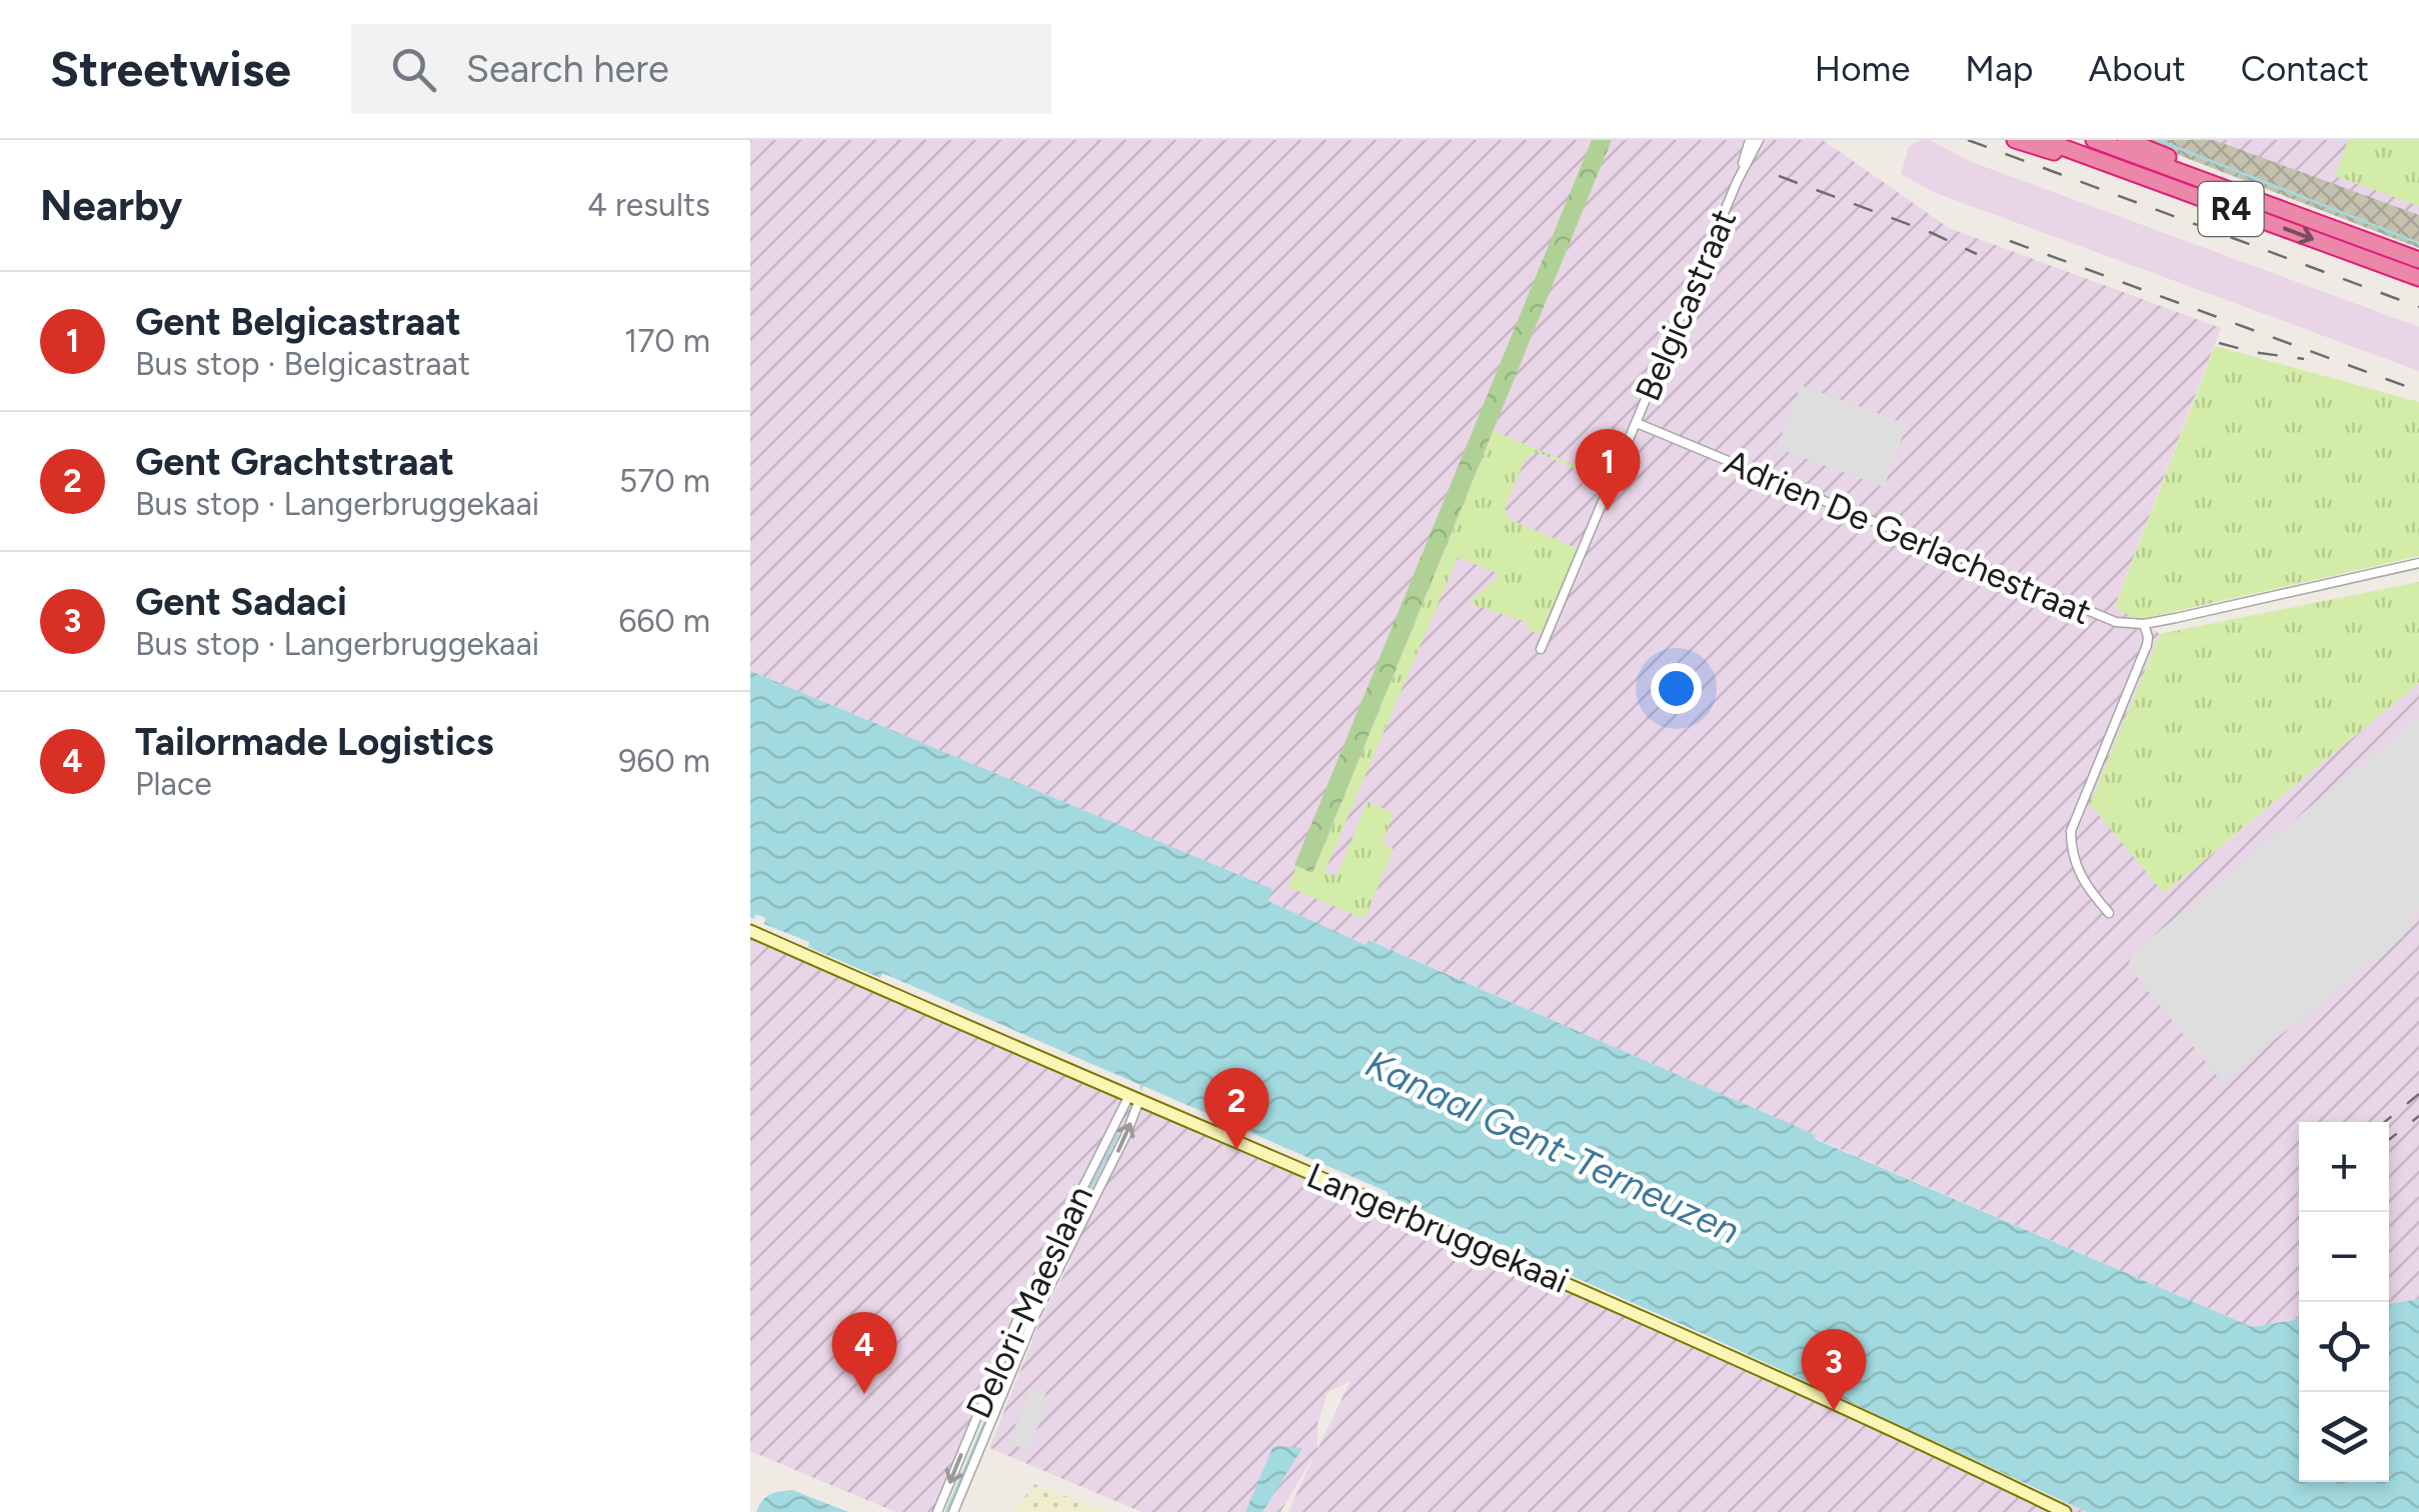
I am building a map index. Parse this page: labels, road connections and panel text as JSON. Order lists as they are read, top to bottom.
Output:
{
  "streets": {
    "highway": ["R4"],
    "main road": ["Langerbruggekaai"],
    "street": ["Belgicastraat", "Adrien De Gerlachestraat", "Delori-Maeslaan"]
  },
  "crossings": [
    ["Belgicastraat", "Adrien De Gerlachestraat"],
    ["Langerbruggekaai", "Delori-Maeslaan"]
  ],
  "water": ["Kanaal Gent-Terneuzen"],
  "page": {
    "header": "Streetwise",
    "search": "Search here",
    "nav": [
      "Home",
      "Map",
      "About",
      "Contact"
    ],
    "heading": ["Nearby", "4 results"],
    "list": [
      {
        "mark": "1",
        "name": "Gent Belgicastraat",
        "note": "Bus stop · Belgicastraat",
        "value": "170 m"
      },
      {
        "mark": "2",
        "name": "Gent Grachtstraat",
        "note": "Bus stop · Langerbruggekaai",
        "value": "570 m"
      },
      {
        "mark": "3",
        "name": "Gent Sadaci",
        "note": "Bus stop · Langerbruggekaai",
        "value": "660 m"
      },
      {
        "mark": "4",
        "name": "Tailormade Logistics",
        "note": "Place",
        "value": "960 m"
      }
    ],
    "pins": [
      "1",
      "2",
      "4",
      "3"
    ],
    "map_buttons": ["+", "−"]
  }
}
